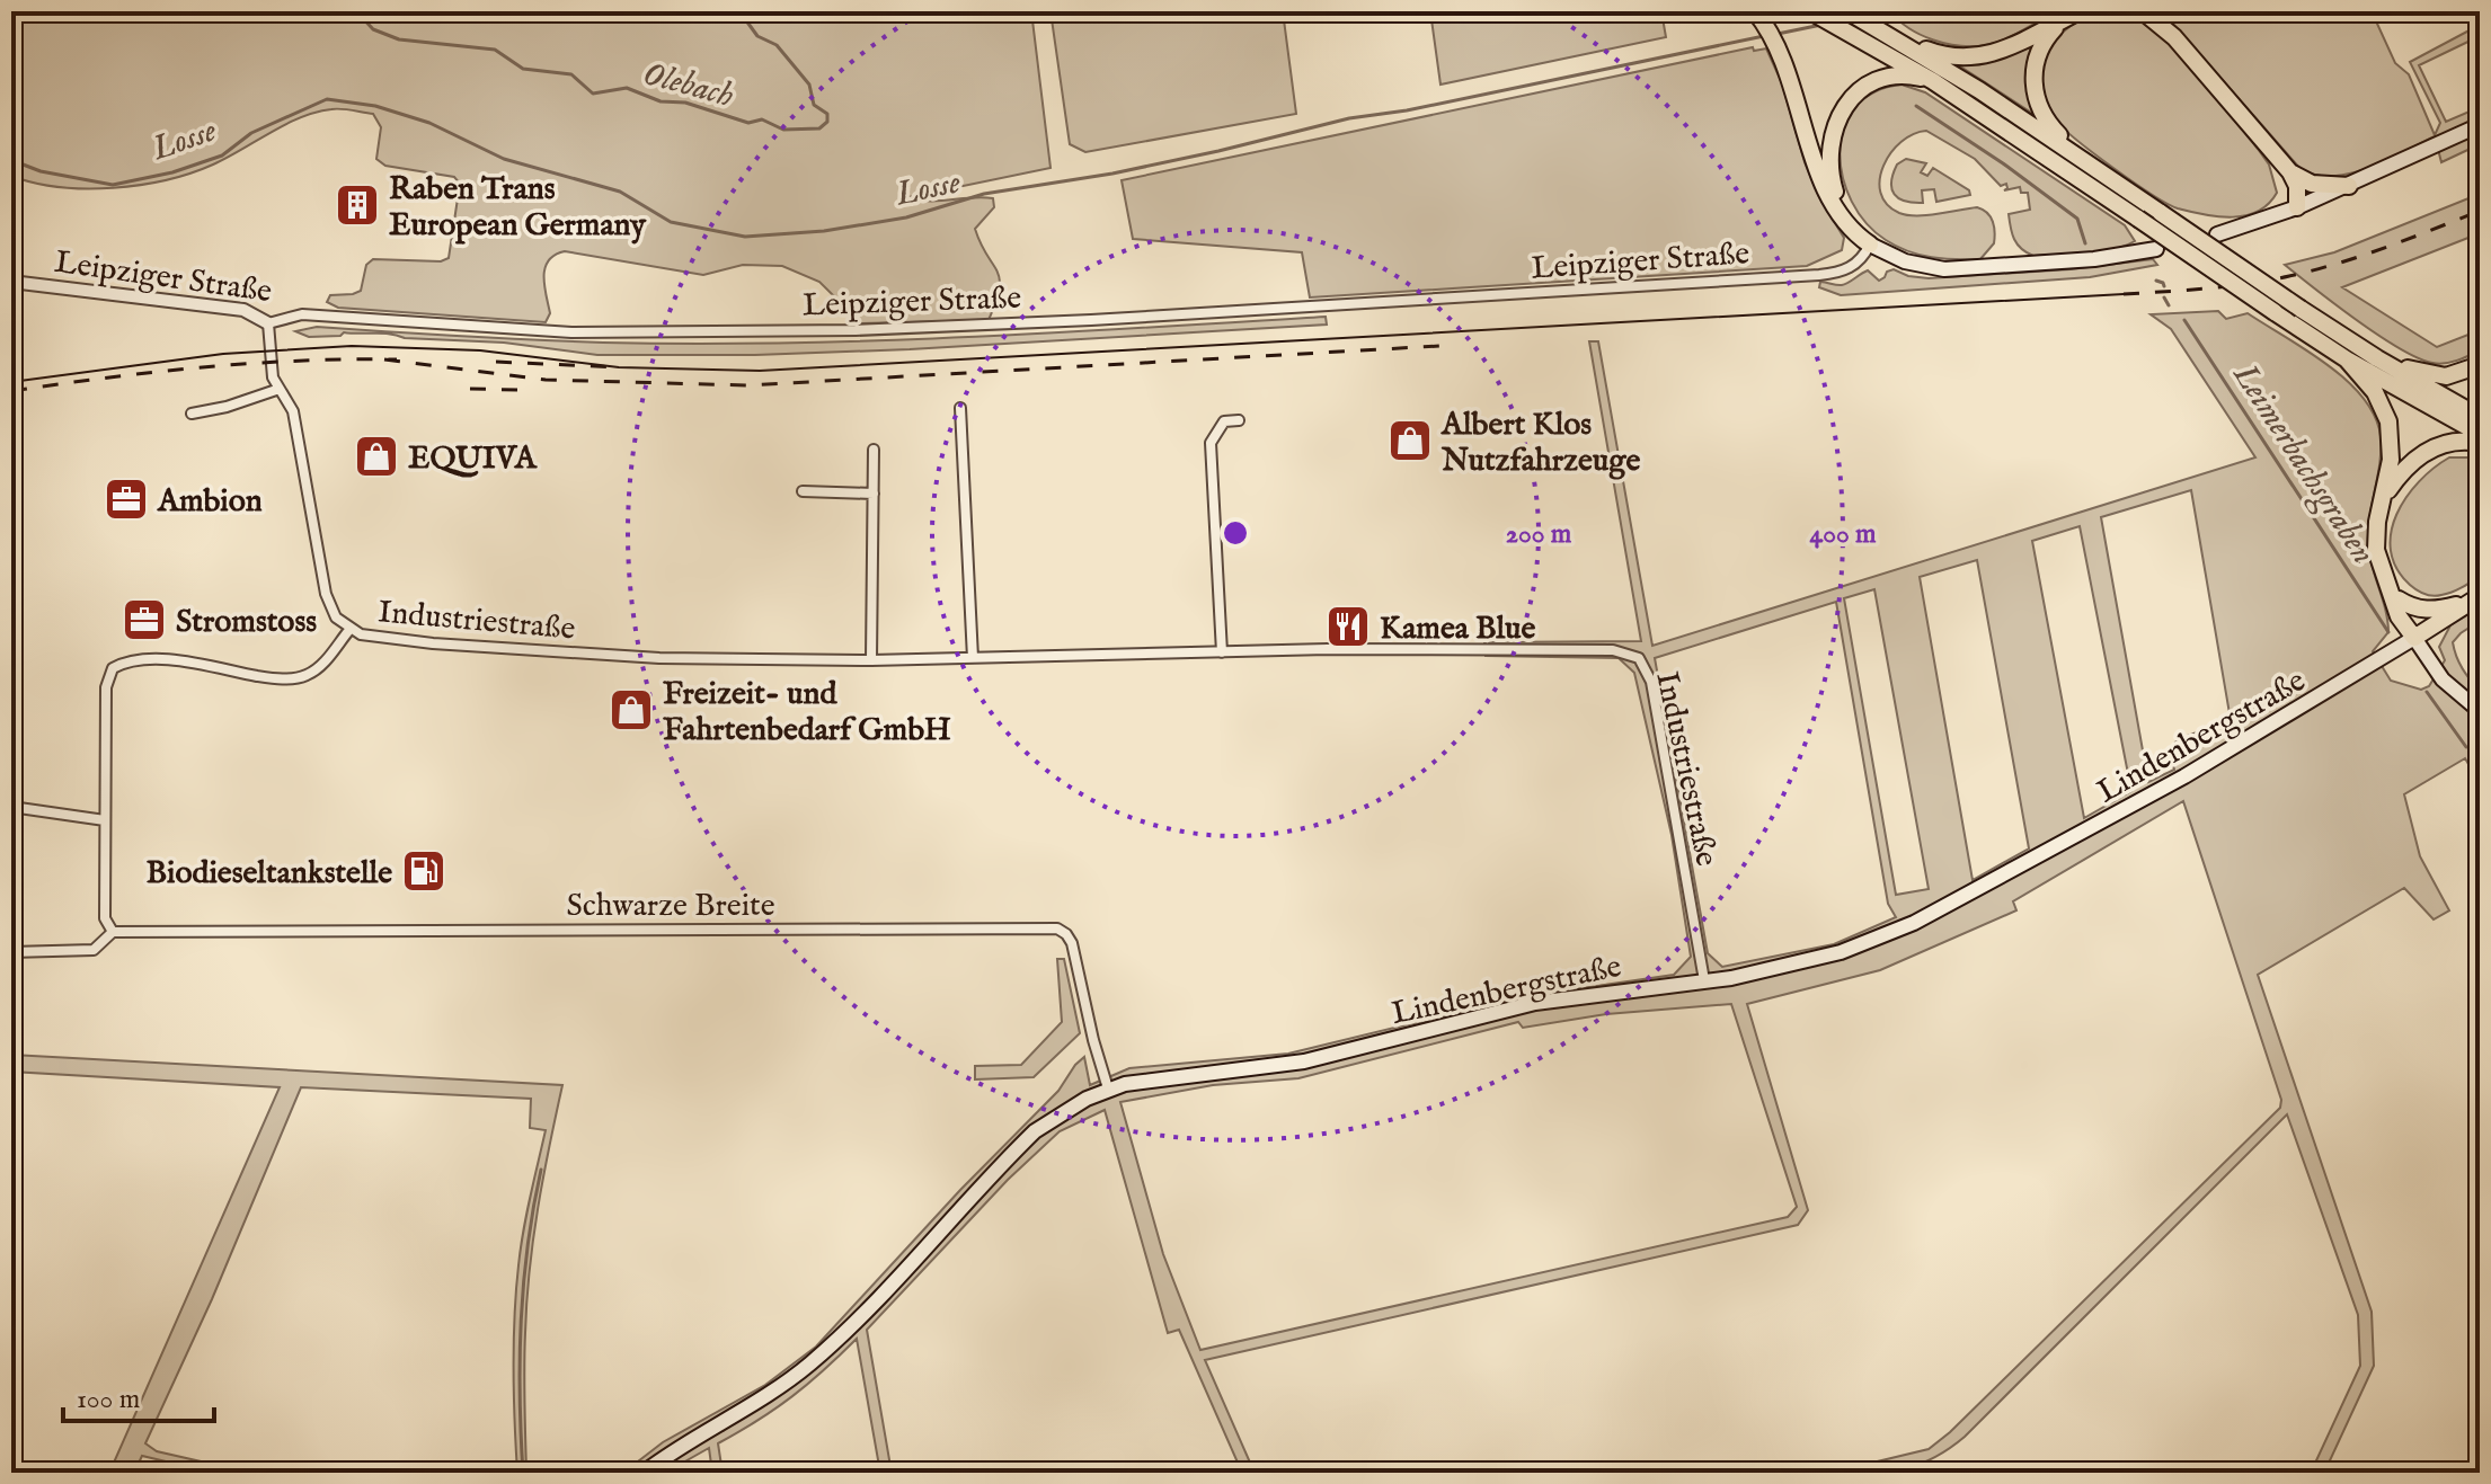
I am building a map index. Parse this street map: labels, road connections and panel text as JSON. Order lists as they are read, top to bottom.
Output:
{
  "streets": {
    "main road": ["Lindenbergstraße"],
    "street": ["Leipziger Straße", "Industriestraße", "Schwarze Breite"]
  },
  "crossings": [
    ["Leipziger Straße", "Industriestraße"],
    ["Industriestraße", "Lindenbergstraße"],
    ["Lindenbergstraße", "Schwarze Breite"]
  ],
  "water": ["Olebach", "Losse", "Leimerbachsgraben"],
  "places": {
    "building": ["Raben Trans European Germany"],
    "shop": ["Albert Klos Nutzfahrzeuge", "EQUIVA", "Freizeit- und Fahrtenbedarf GmbH"],
    "office": ["Ambion", "Stromstoss"],
    "restaurant": ["Kamea Blue"],
    "fuel station": ["Biodieseltankstelle"]
  },
  "scale_bar": "100 m",
  "rings": ["200 m", "400 m"]
}
